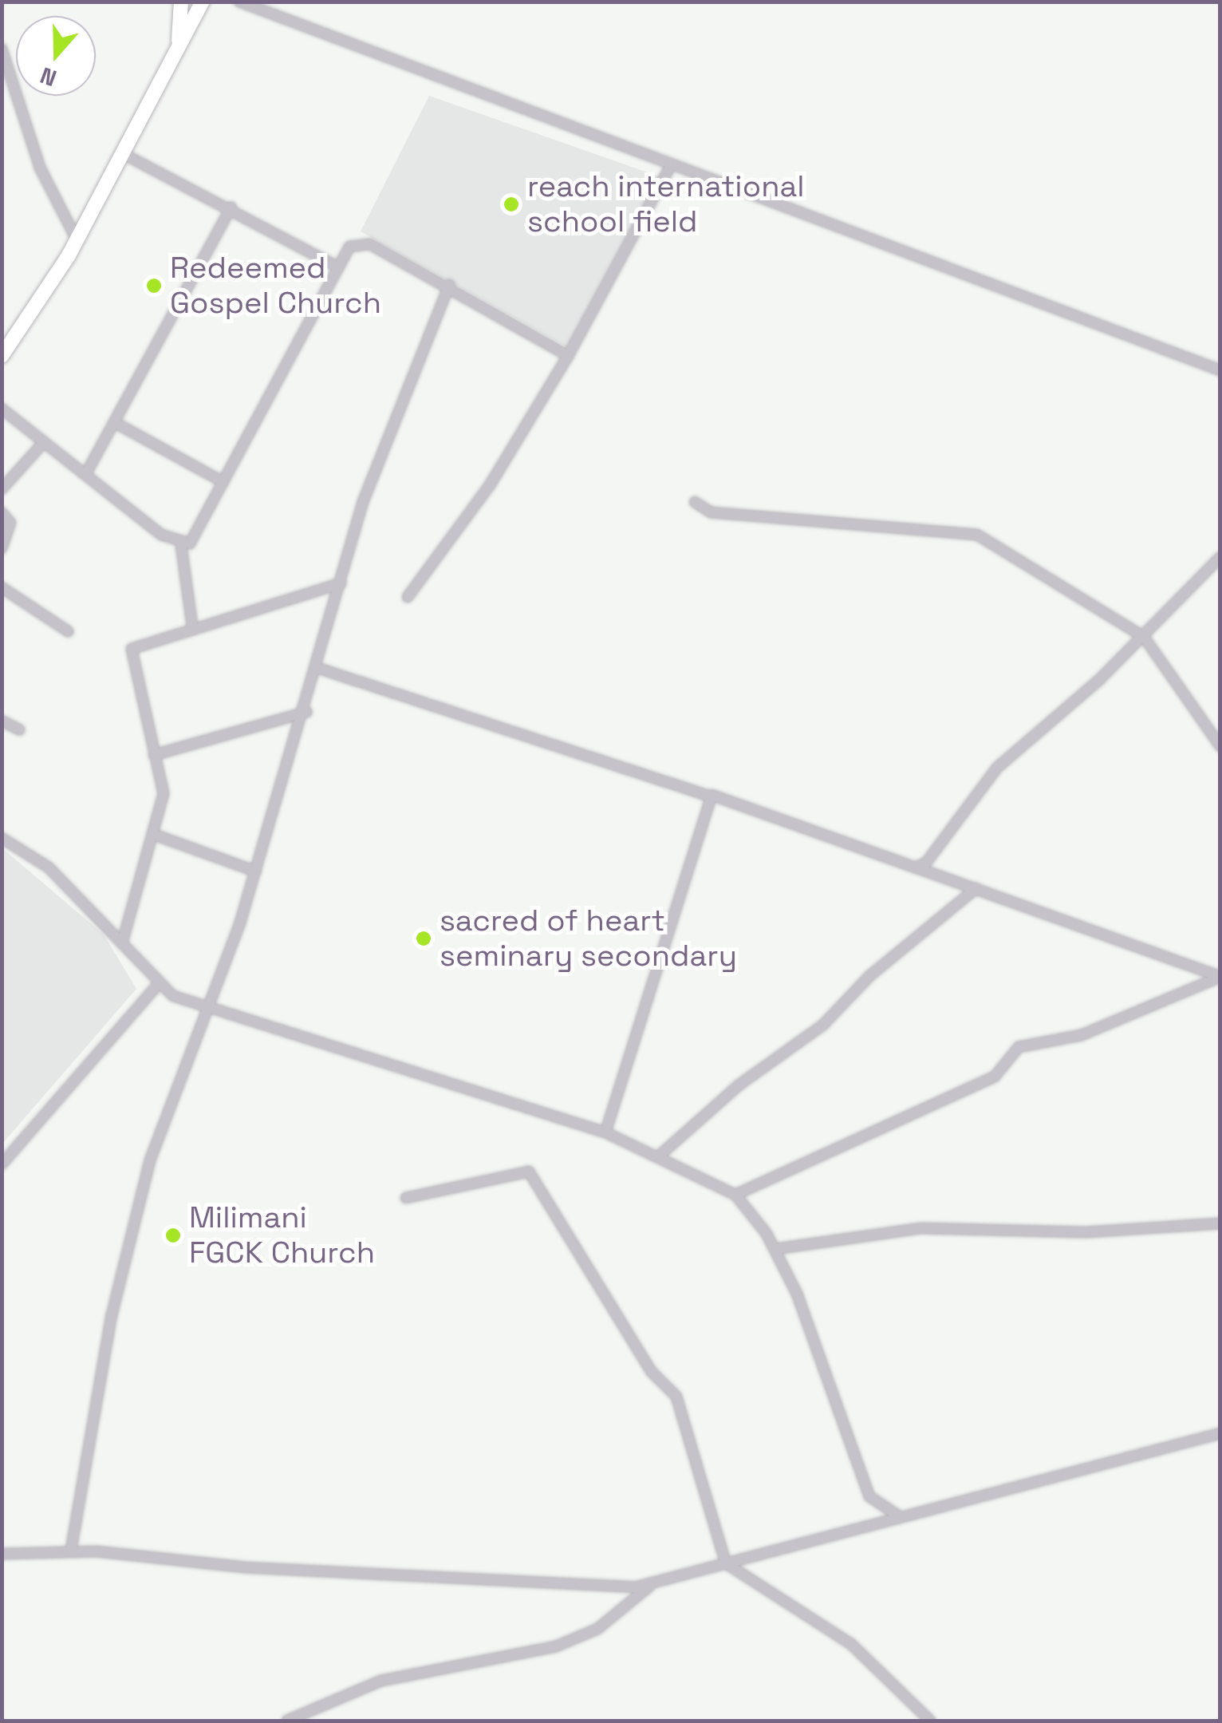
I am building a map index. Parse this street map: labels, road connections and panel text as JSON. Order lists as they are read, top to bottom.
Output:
{
  "places": [
    "reach international school field",
    "Redeemed Gospel Church",
    "sacred of heart seminary secondary",
    "Milimani FGCK Church"
  ],
  "north": "bottom"
}
